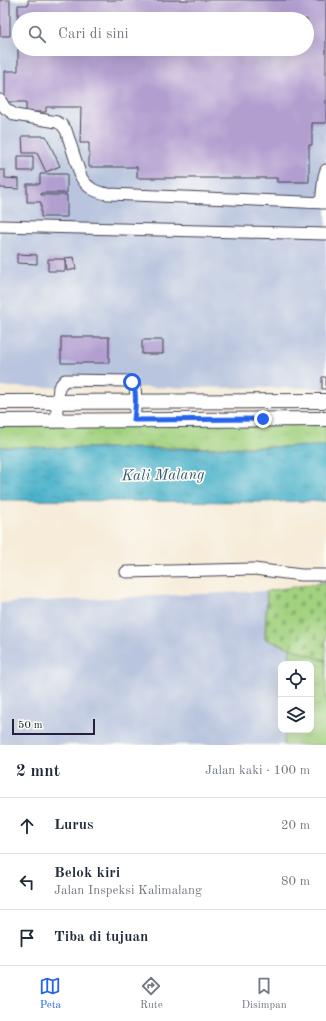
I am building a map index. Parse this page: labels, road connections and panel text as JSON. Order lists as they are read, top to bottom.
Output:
{
  "water": ["Kali Malang"],
  "scale_bar": "50 m",
  "page": {
    "search": "Cari di sini",
    "scale": "50 m",
    "heading": ["2 mnt", "Jalan kaki · 100 m"],
    "list": [
      ["Lurus", "20 m"],
      ["Belok kiri", "Jalan Inspeksi Kalimalang", "80 m"],
      "Tiba di tujuan"
    ],
    "nav": ["Peta", "Rute", "Disimpan"]
  }
}
